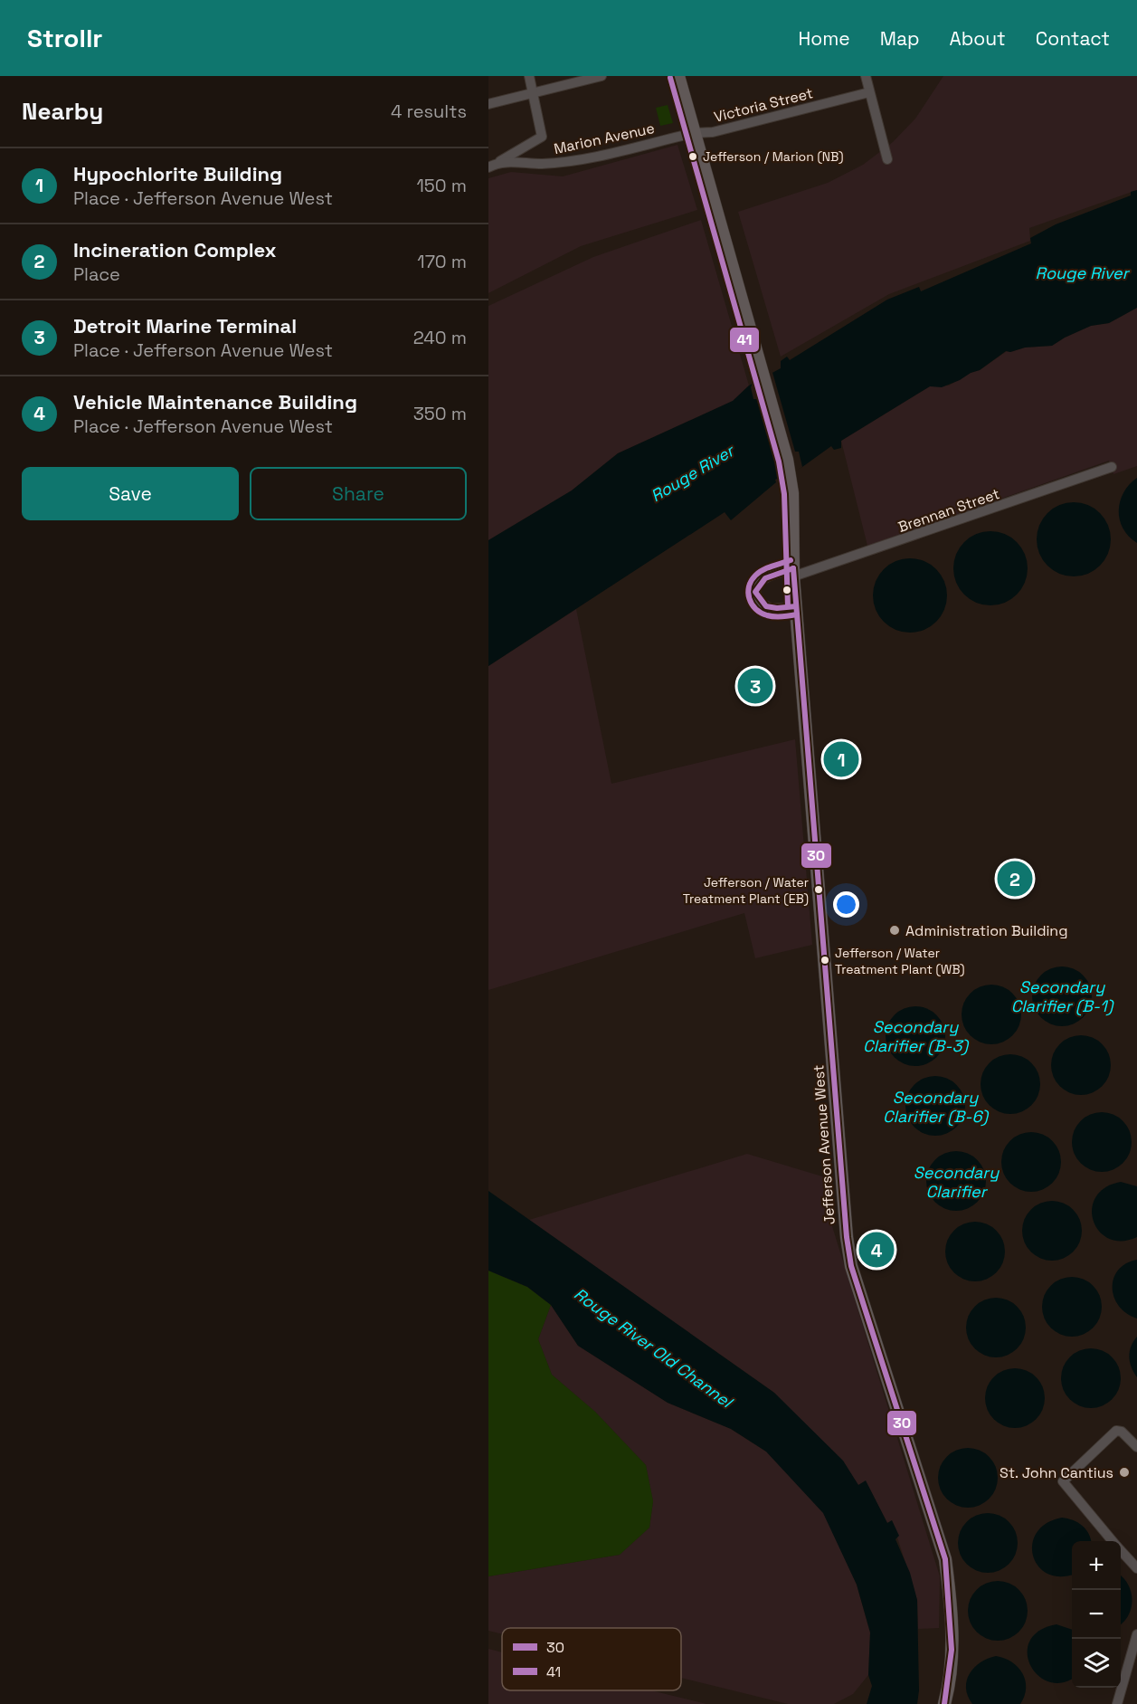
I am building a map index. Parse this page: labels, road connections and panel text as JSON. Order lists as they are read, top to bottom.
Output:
{
  "streets": {
    "main road": ["Jefferson Avenue West"],
    "street": ["Victoria Street", "Marion Avenue", "Brennan Street"]
  },
  "crossings": [
    ["Victoria Street", "Marion Avenue"],
    ["Victoria Street", "Jefferson Avenue West"],
    ["Marion Avenue", "Jefferson Avenue West"],
    ["Brennan Street", "Jefferson Avenue West"]
  ],
  "water": [
    "Rouge River",
    "Secondary Clarifier (B-1)",
    "Secondary Clarifier (B-3)",
    "Secondary Clarifier (B-6)",
    "Secondary Clarifier",
    "Rouge River Old Channel"
  ],
  "places": [
    "Jefferson / Marion (NB)",
    "Jefferson / Water Treatment Plant (EB)",
    "Administration Building",
    "Jefferson / Water Treatment Plant (WB)",
    "St. John Cantius"
  ],
  "lines": ["transit line 41", "transit line 30"],
  "legend": ["30", "41"],
  "page": {
    "header": "Strollr",
    "nav": [
      "Home",
      "Map",
      "About",
      "Contact"
    ],
    "heading": ["Nearby", "4 results"],
    "list": [
      {
        "mark": "1",
        "name": "Hypochlorite Building",
        "note": "Place · Jefferson Avenue West",
        "value": "150 m"
      },
      {
        "mark": "2",
        "name": "Incineration Complex",
        "note": "Place",
        "value": "170 m"
      },
      {
        "mark": "3",
        "name": "Detroit Marine Terminal",
        "note": "Place · Jefferson Avenue West",
        "value": "240 m"
      },
      {
        "mark": "4",
        "name": "Vehicle Maintenance Building",
        "note": "Place · Jefferson Avenue West",
        "value": "350 m"
      }
    ],
    "buttons": ["Save", "Share"],
    "pins": [
      "3",
      "1",
      "2",
      "4"
    ],
    "map_buttons": ["+", "−"]
  }
}
